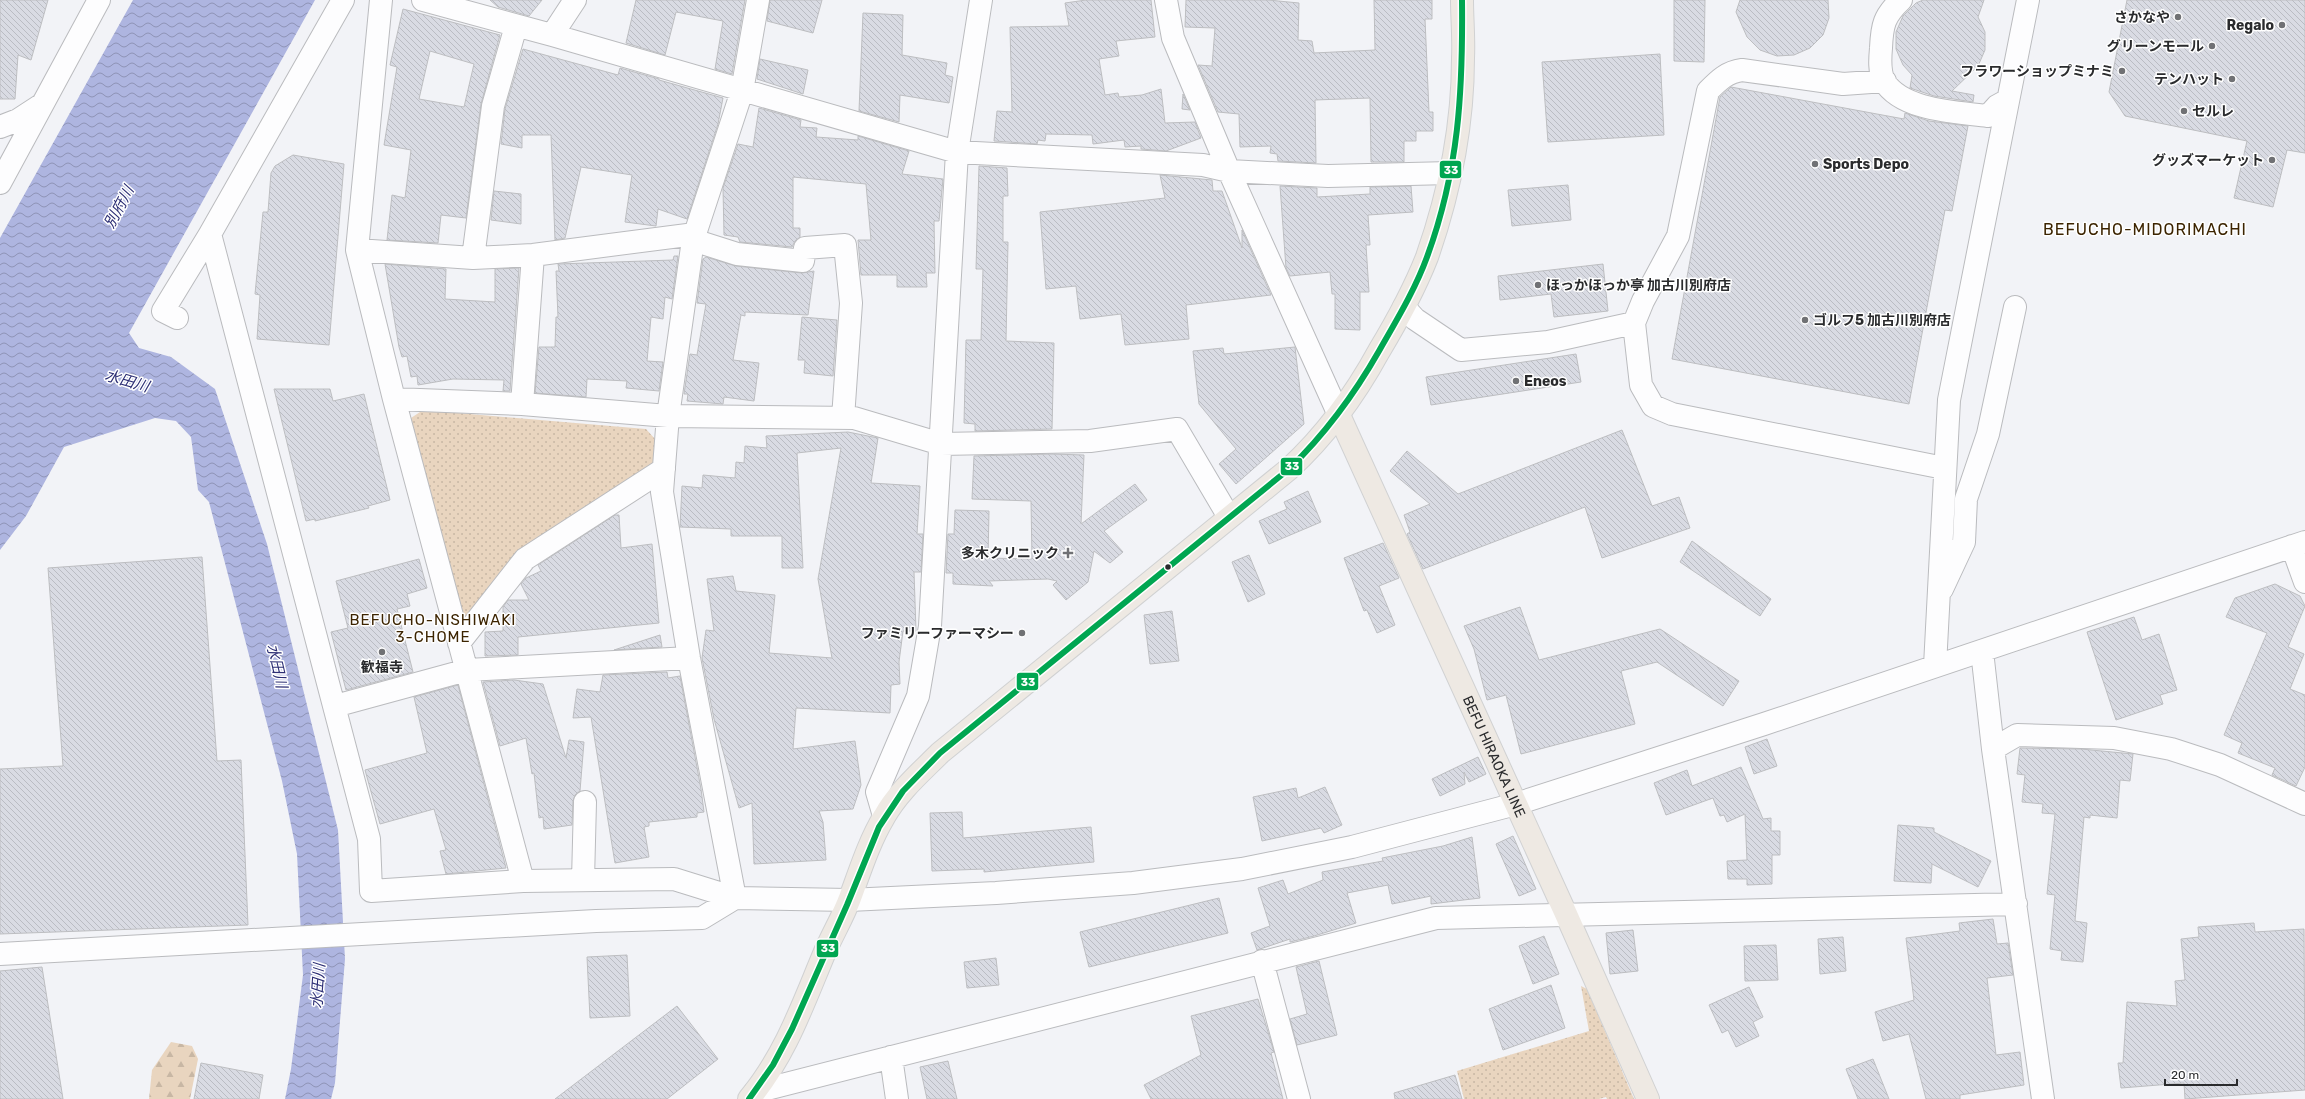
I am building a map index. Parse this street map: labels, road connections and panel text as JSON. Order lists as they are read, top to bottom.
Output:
{
  "streets": {
    "main road": ["BEFU HIRAOKA LINE"]
  },
  "districts": ["BEFUCHO-MIDORIMACHI", "BEFUCHO-NISHIWAKI 3-CHOME"],
  "water": ["別府川", "水田川"],
  "places": {
    "other": [
      "さかなや",
      "Regalo",
      "グリーンモール",
      "フラワーショップミナミ",
      "テンハット",
      "セルレ",
      "グッズマーケット",
      "Sports Depo",
      "ほっかほっか亭 加古川別府店",
      "ゴルフ5 加古川別府店",
      "Eneos",
      "ファミリーファーマシー",
      "歓福寺"
    ],
    "health": ["多木クリニック"]
  },
  "lines": ["transit line 33"],
  "scale_bar": "20 m"
}
